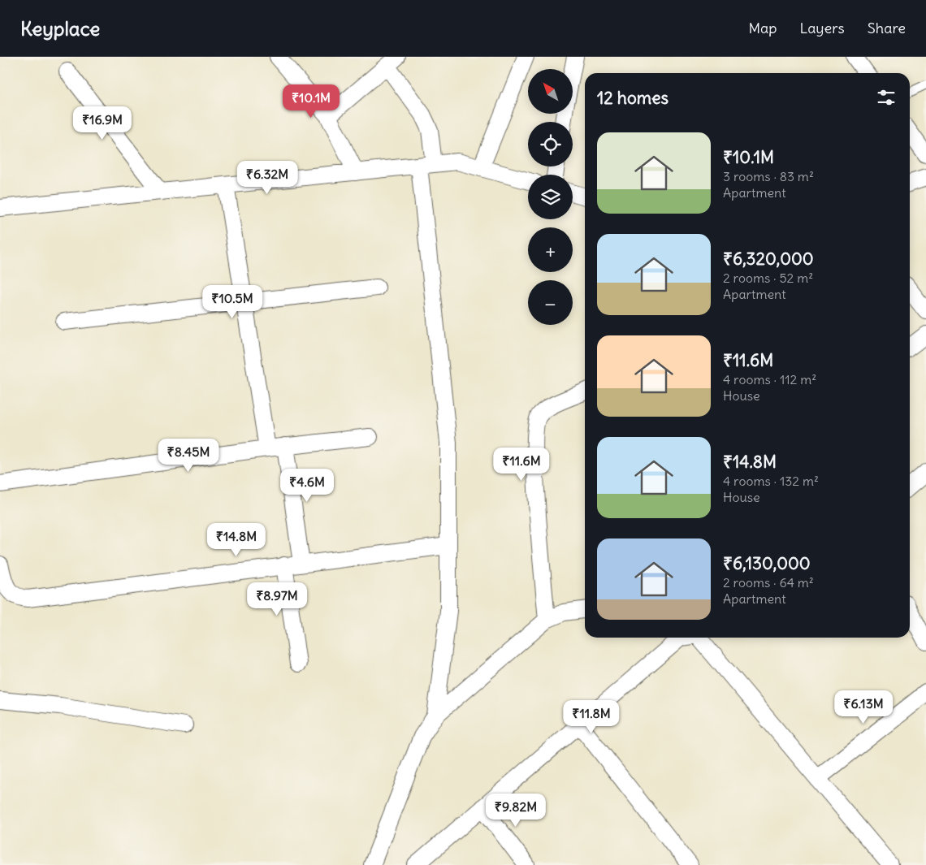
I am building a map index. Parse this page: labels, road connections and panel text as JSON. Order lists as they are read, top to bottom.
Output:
{
  "north": "top left",
  "page": {
    "header": "Keyplace",
    "nav": ["Map", "Layers", "Share"],
    "map_buttons": ["+", "−"],
    "heading": "12 homes",
    "price": [
      "₹10.1M",
      "₹16.9M",
      "₹6.32M",
      "₹10.5M",
      "₹8.45M",
      "₹11.6M",
      "₹4.6M",
      "₹14.8M",
      "₹8.97M",
      "₹6.13M",
      "₹11.8M",
      "₹9.82M"
    ],
    "list": [
      {
        "name": "₹10.1M",
        "note": "3 rooms · 83 m² · Apartment"
      },
      {
        "name": "₹6,320,000",
        "note": "2 rooms · 52 m² · Apartment"
      },
      {
        "name": "₹11.6M",
        "note": "4 rooms · 112 m² · House"
      },
      {
        "name": "₹14.8M",
        "note": "4 rooms · 132 m² · House"
      },
      {
        "name": "₹6,130,000",
        "note": "2 rooms · 64 m² · Apartment"
      }
    ]
  }
}
